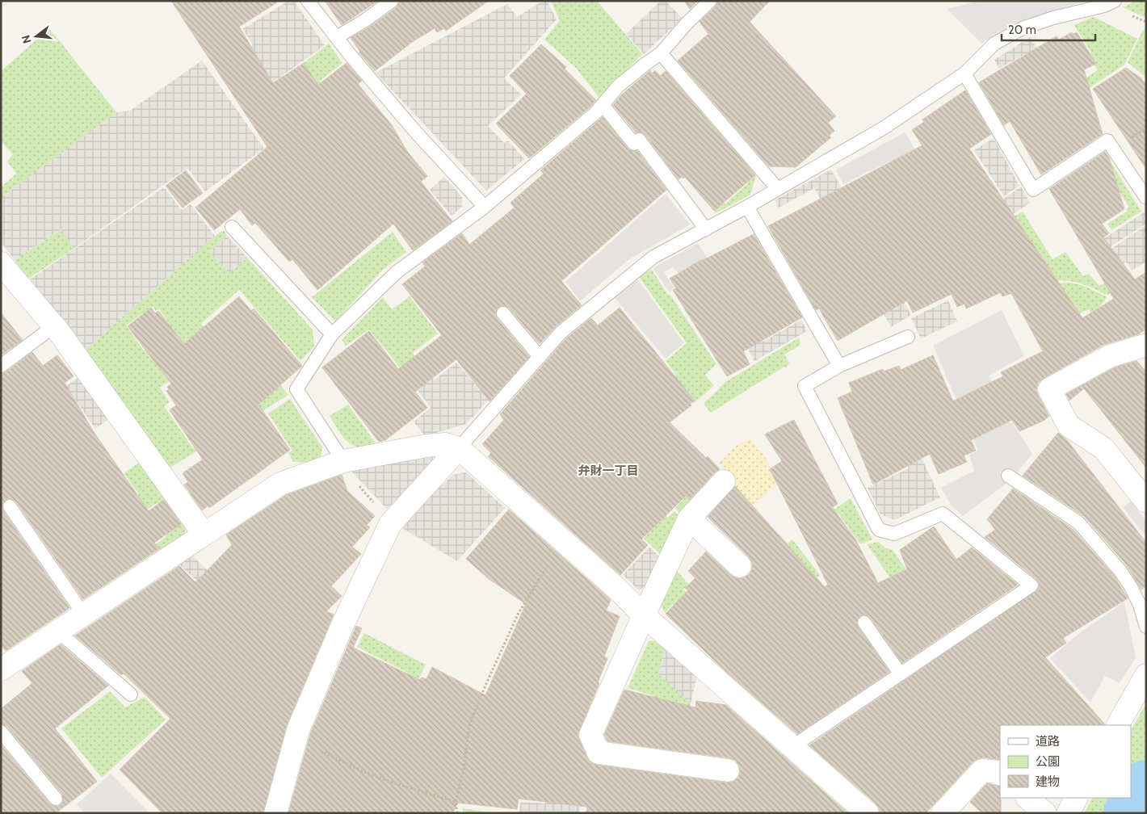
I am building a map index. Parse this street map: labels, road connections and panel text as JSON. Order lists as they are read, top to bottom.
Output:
{
  "districts": ["弁財一丁目"],
  "legend": ["道路", "公園", "建物"],
  "scale_bar": "20 m",
  "north": "left"
}
